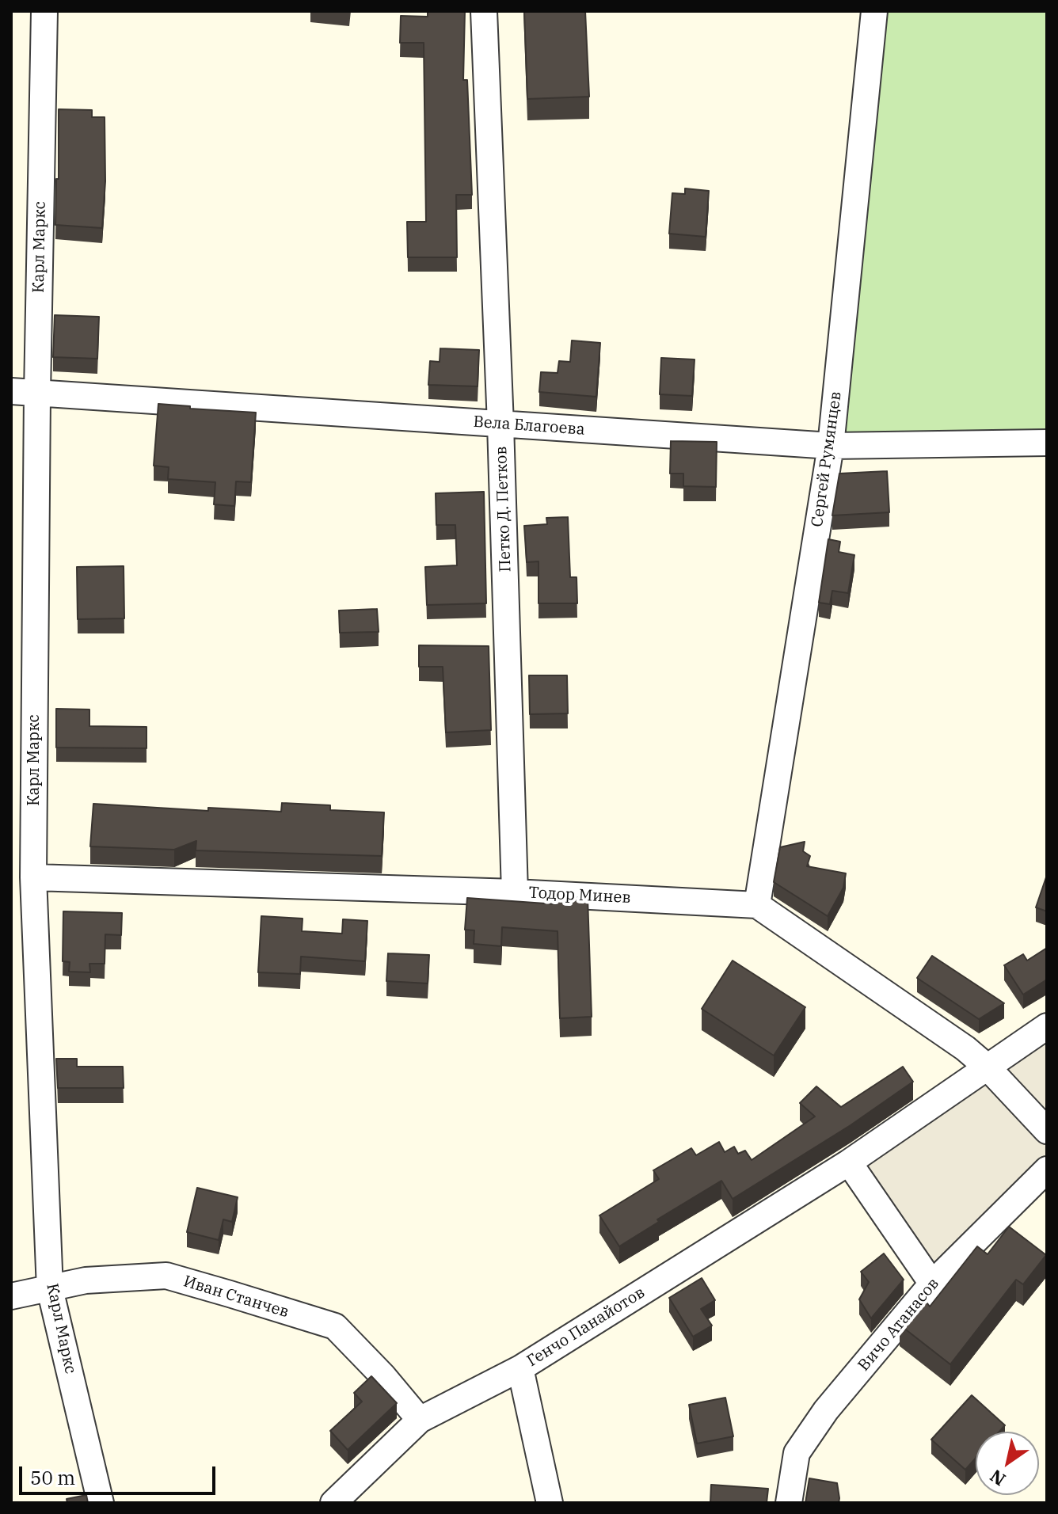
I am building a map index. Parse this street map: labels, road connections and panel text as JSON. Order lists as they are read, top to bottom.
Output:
{
  "streets": {
    "street": [
      "Карл Маркс",
      "Вела Благоева",
      "Сергей Румянцев",
      "Петко Д. Петков",
      "Тодор Минев",
      "Иван Станчев",
      "Вичо Атанасов",
      "Генчо Панайотов"
    ]
  },
  "crossings": [
    ["Карл Маркс", "Вела Благоева"],
    ["Карл Маркс", "Тодор Минев"],
    ["Карл Маркс", "Иван Станчев"],
    ["Вела Благоева", "Сергей Румянцев"],
    ["Вела Благоева", "Петко Д. Петков"],
    ["Сергей Румянцев", "Тодор Минев"],
    ["Петко Д. Петков", "Тодор Минев"],
    ["Иван Станчев", "Генчо Панайотов"]
  ],
  "scale_bar": "50 m",
  "north": "bottom left"
}
